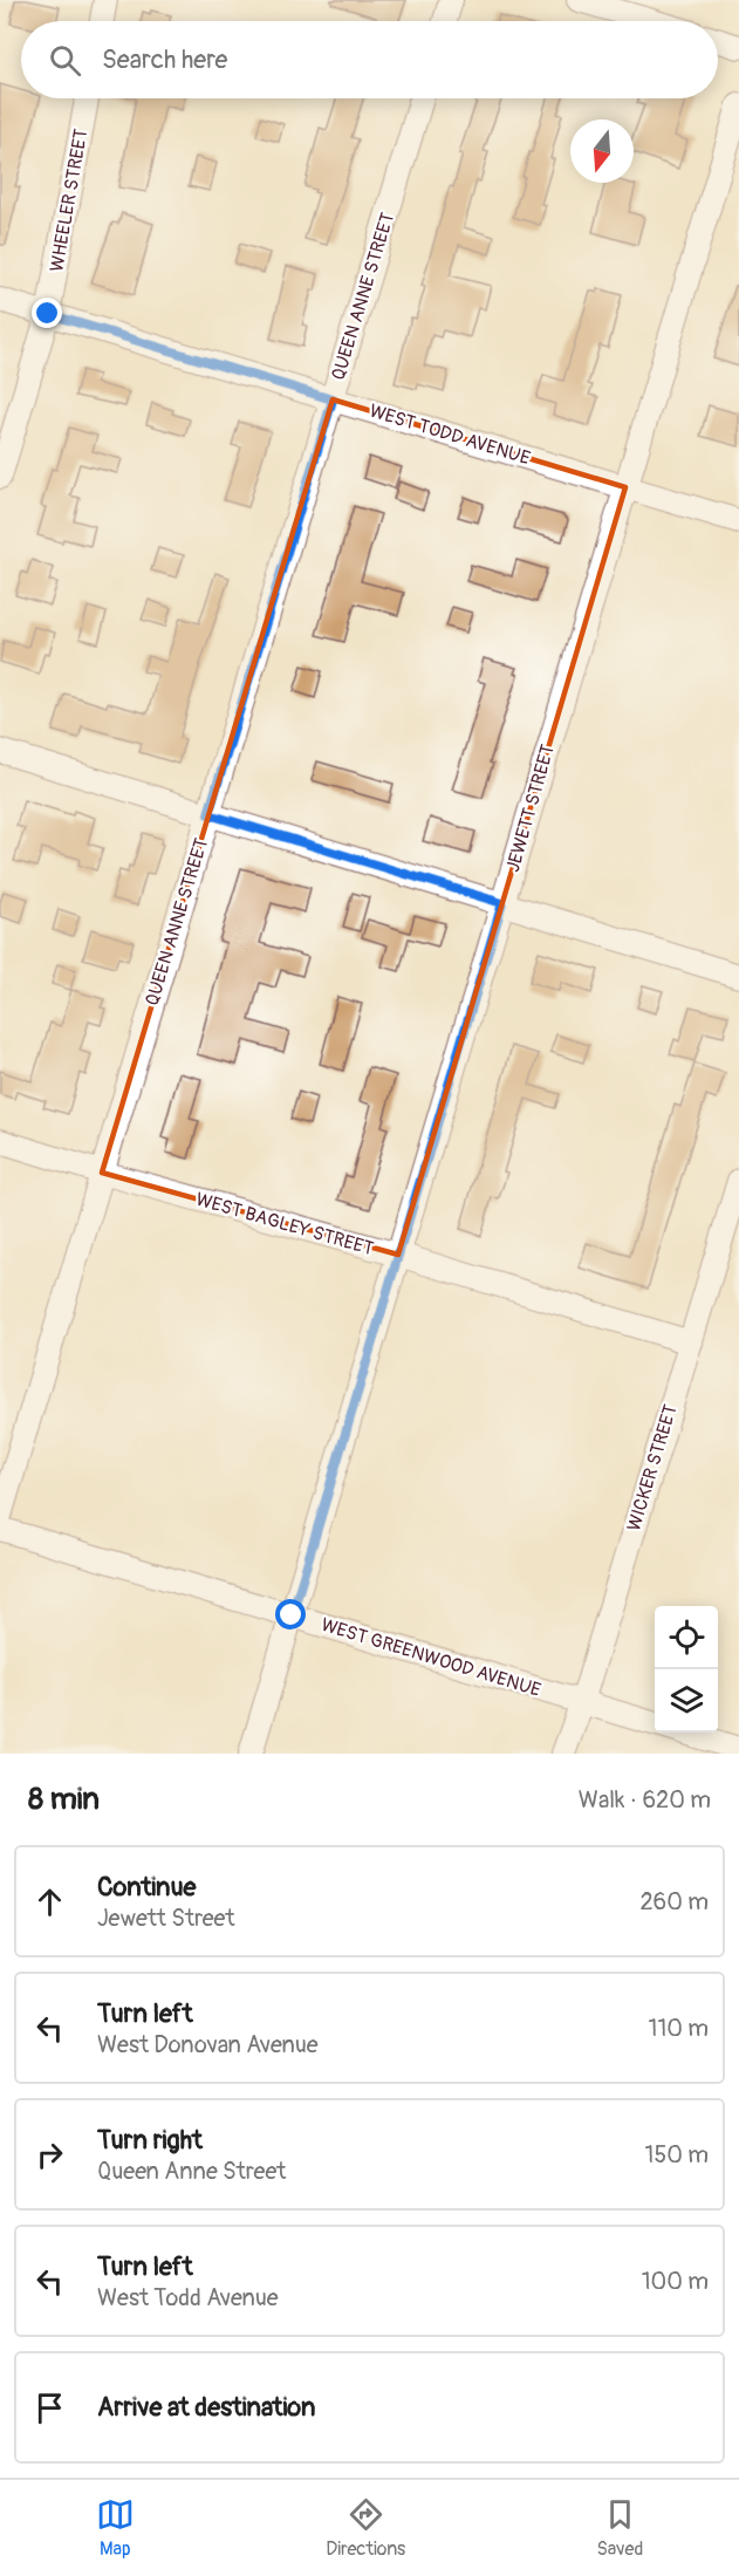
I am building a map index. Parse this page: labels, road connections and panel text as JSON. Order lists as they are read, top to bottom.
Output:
{
  "streets": {
    "street": [
      "WHEELER STREET",
      "QUEEN ANNE STREET",
      "WEST TODD AVENUE",
      "JEWETT STREET",
      "WEST BAGLEY STREET",
      "WICKER STREET",
      "WEST GREENWOOD AVENUE"
    ]
  },
  "crossings": [
    ["WHEELER STREET", "WEST TODD AVENUE"],
    ["QUEEN ANNE STREET", "WEST TODD AVENUE"],
    ["QUEEN ANNE STREET", "WEST BAGLEY STREET"],
    ["WEST TODD AVENUE", "JEWETT STREET"],
    ["JEWETT STREET", "WEST BAGLEY STREET"],
    ["JEWETT STREET", "WEST GREENWOOD AVENUE"],
    ["WEST BAGLEY STREET", "WICKER STREET"],
    ["WICKER STREET", "WEST GREENWOOD AVENUE"]
  ],
  "north": "bottom",
  "page": {
    "search": "Search here",
    "heading": ["8 min", "Walk · 620 m"],
    "list": [
      ["Continue", "Jewett Street", "260 m"],
      ["Turn left", "West Donovan Avenue", "110 m"],
      ["Turn right", "Queen Anne Street", "150 m"],
      ["Turn left", "West Todd Avenue", "100 m"],
      "Arrive at destination"
    ],
    "nav": ["Map", "Directions", "Saved"]
  }
}
